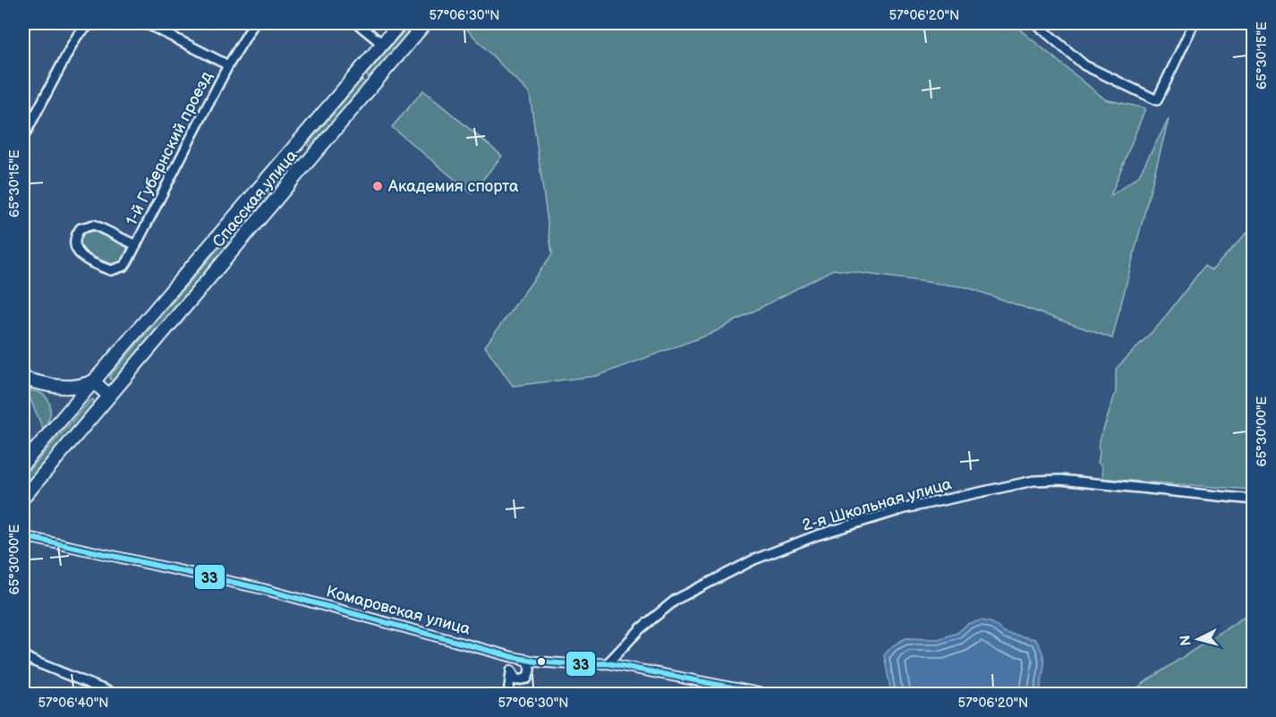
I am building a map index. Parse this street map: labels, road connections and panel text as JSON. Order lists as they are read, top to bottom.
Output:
{
  "streets": {
    "street": [
      "1-й Губернский проезд",
      "Спасская улица",
      "2-я Школьная улица",
      "Комаровская улица"
    ]
  },
  "crossings": [
    ["2-я Школьная улица", "Комаровская улица"]
  ],
  "places": ["Академия спорта"],
  "lines": ["transit line 33"],
  "north": "left",
  "coordinates": [
    "57°06'30\"N",
    "57°06'20\"N",
    "65°30'15\"E",
    "65°30'00\"E",
    "57°06'40\"N"
  ]
}
